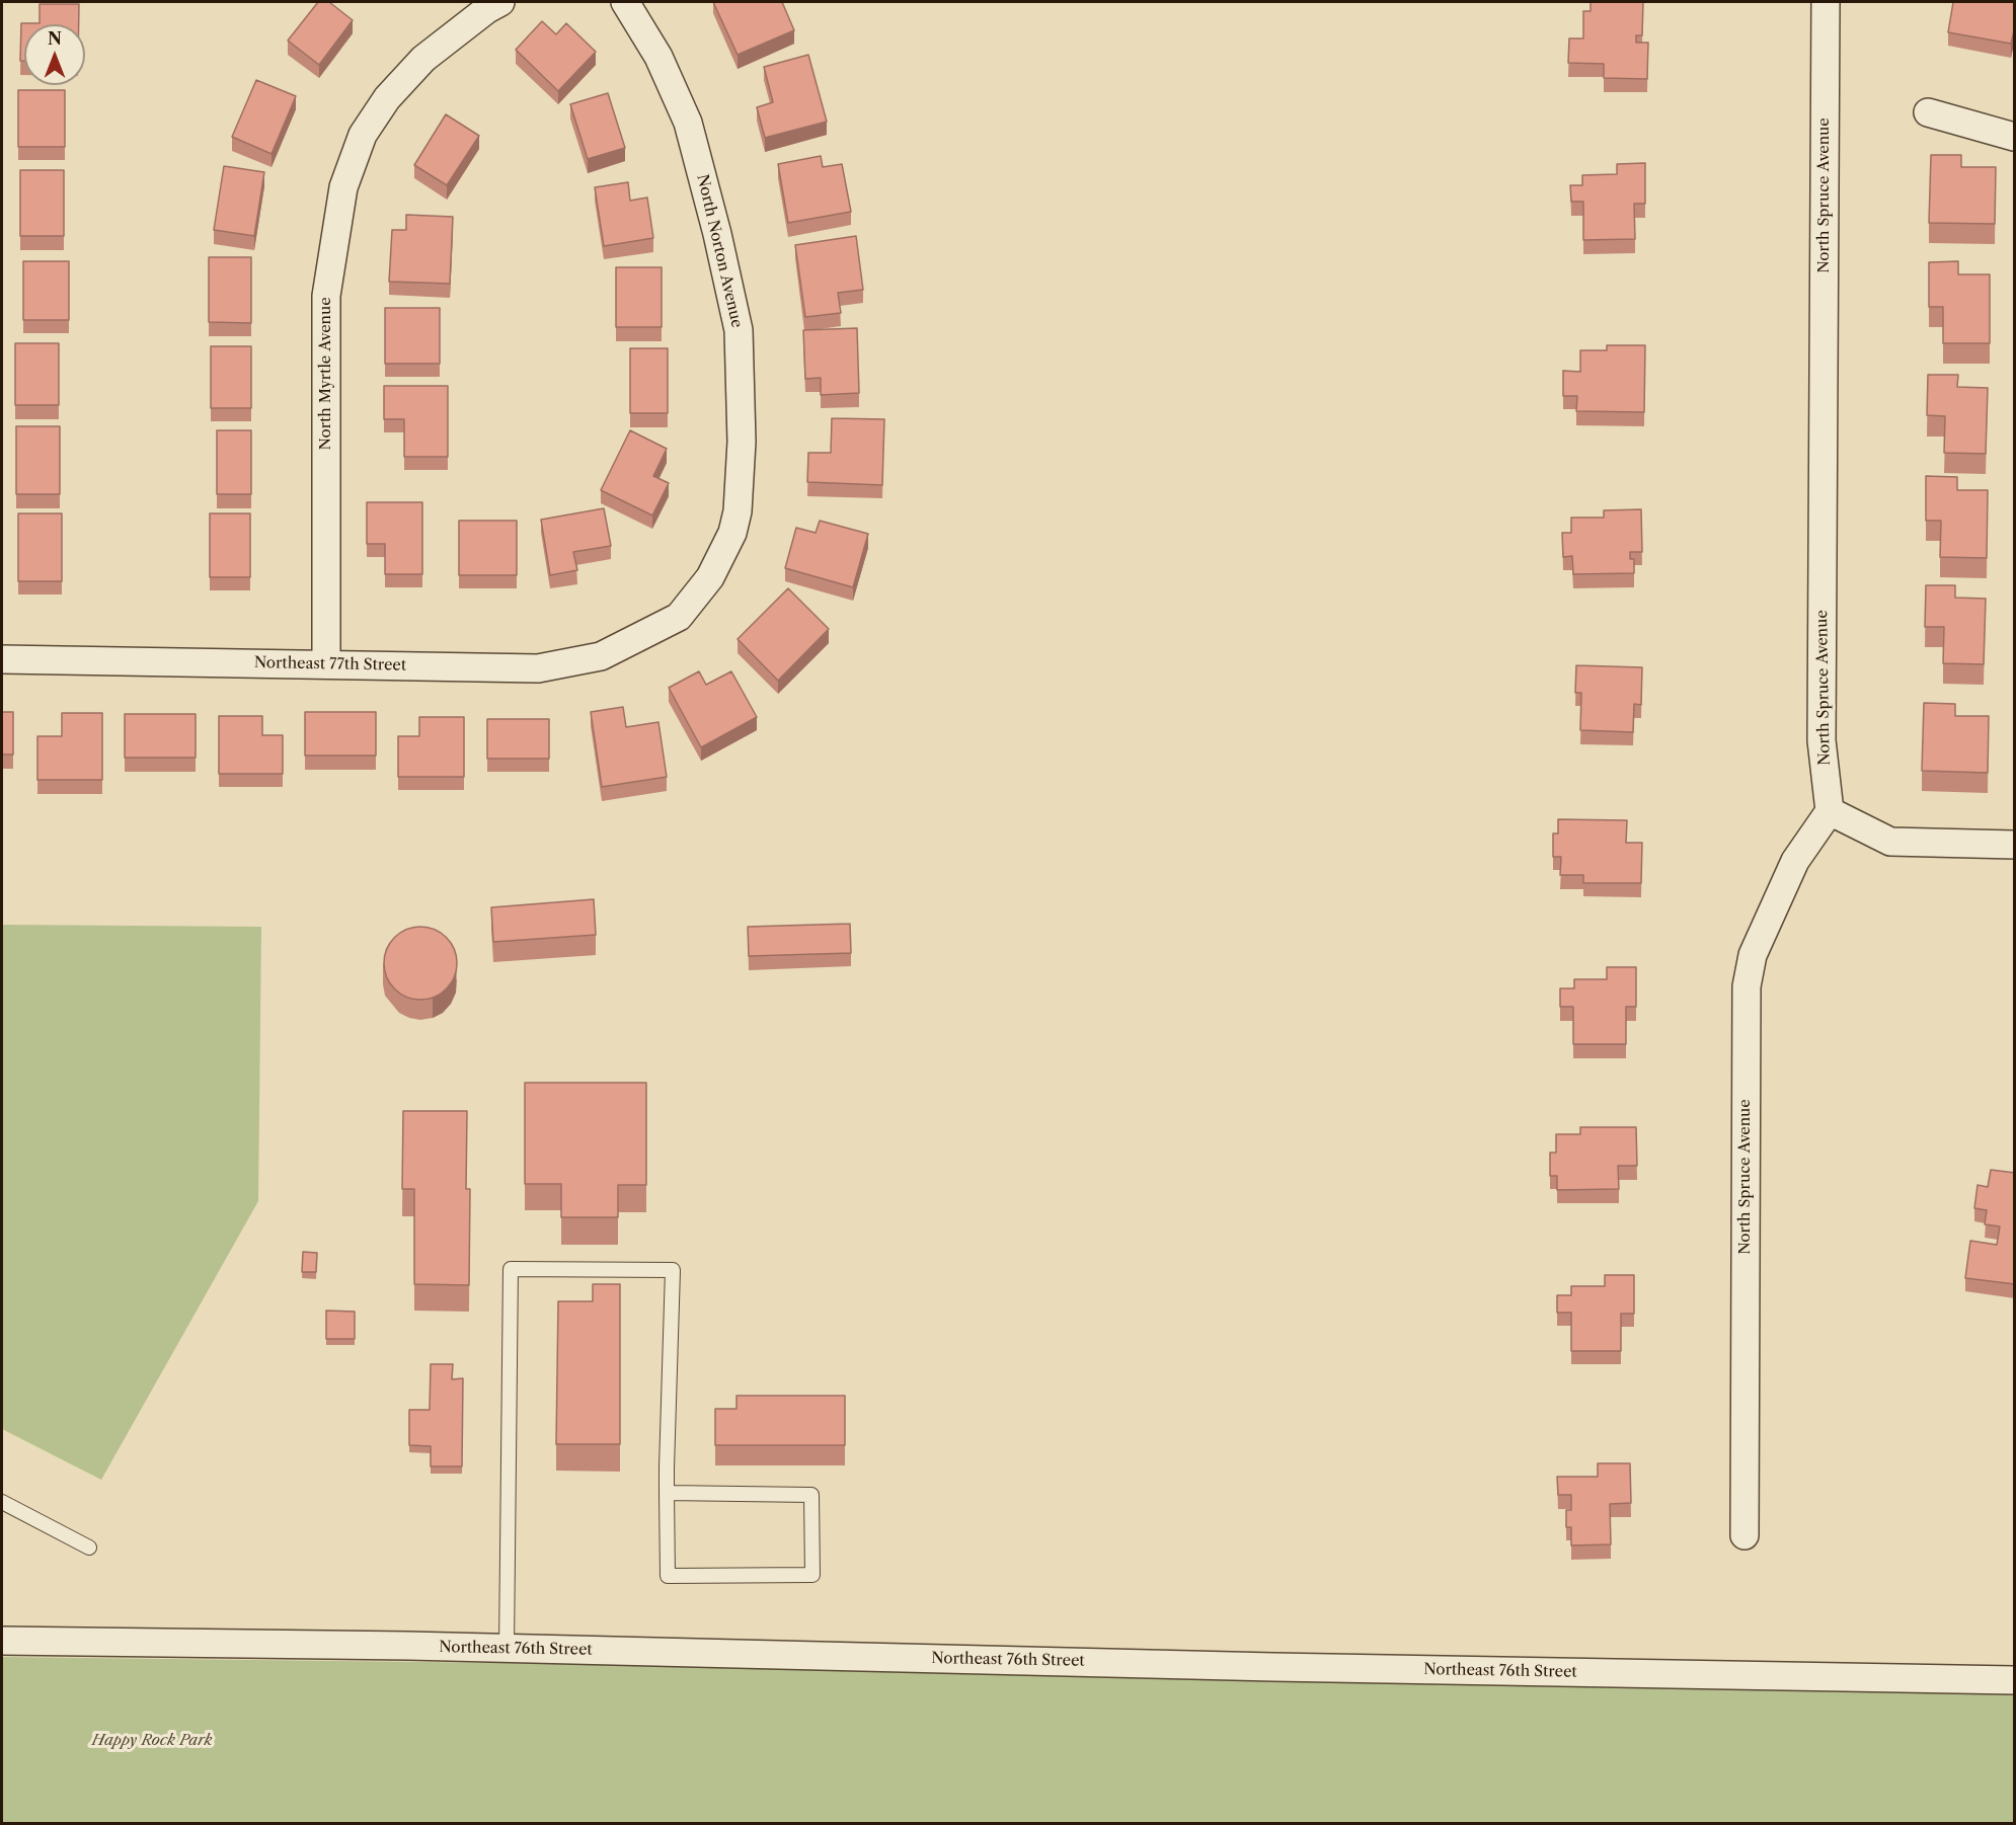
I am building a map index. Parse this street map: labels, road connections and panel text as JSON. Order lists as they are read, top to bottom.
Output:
{
  "streets": {
    "street": [
      "North Spruce Avenue",
      "North Norton Avenue",
      "North Myrtle Avenue",
      "Northeast 77th Street",
      "Northeast 76th Street"
    ]
  },
  "crossings": [
    ["North Norton Avenue", "Northeast 77th Street"],
    ["North Myrtle Avenue", "Northeast 77th Street"]
  ],
  "parks": ["Happy Rock Park"],
  "north": "top"
}
